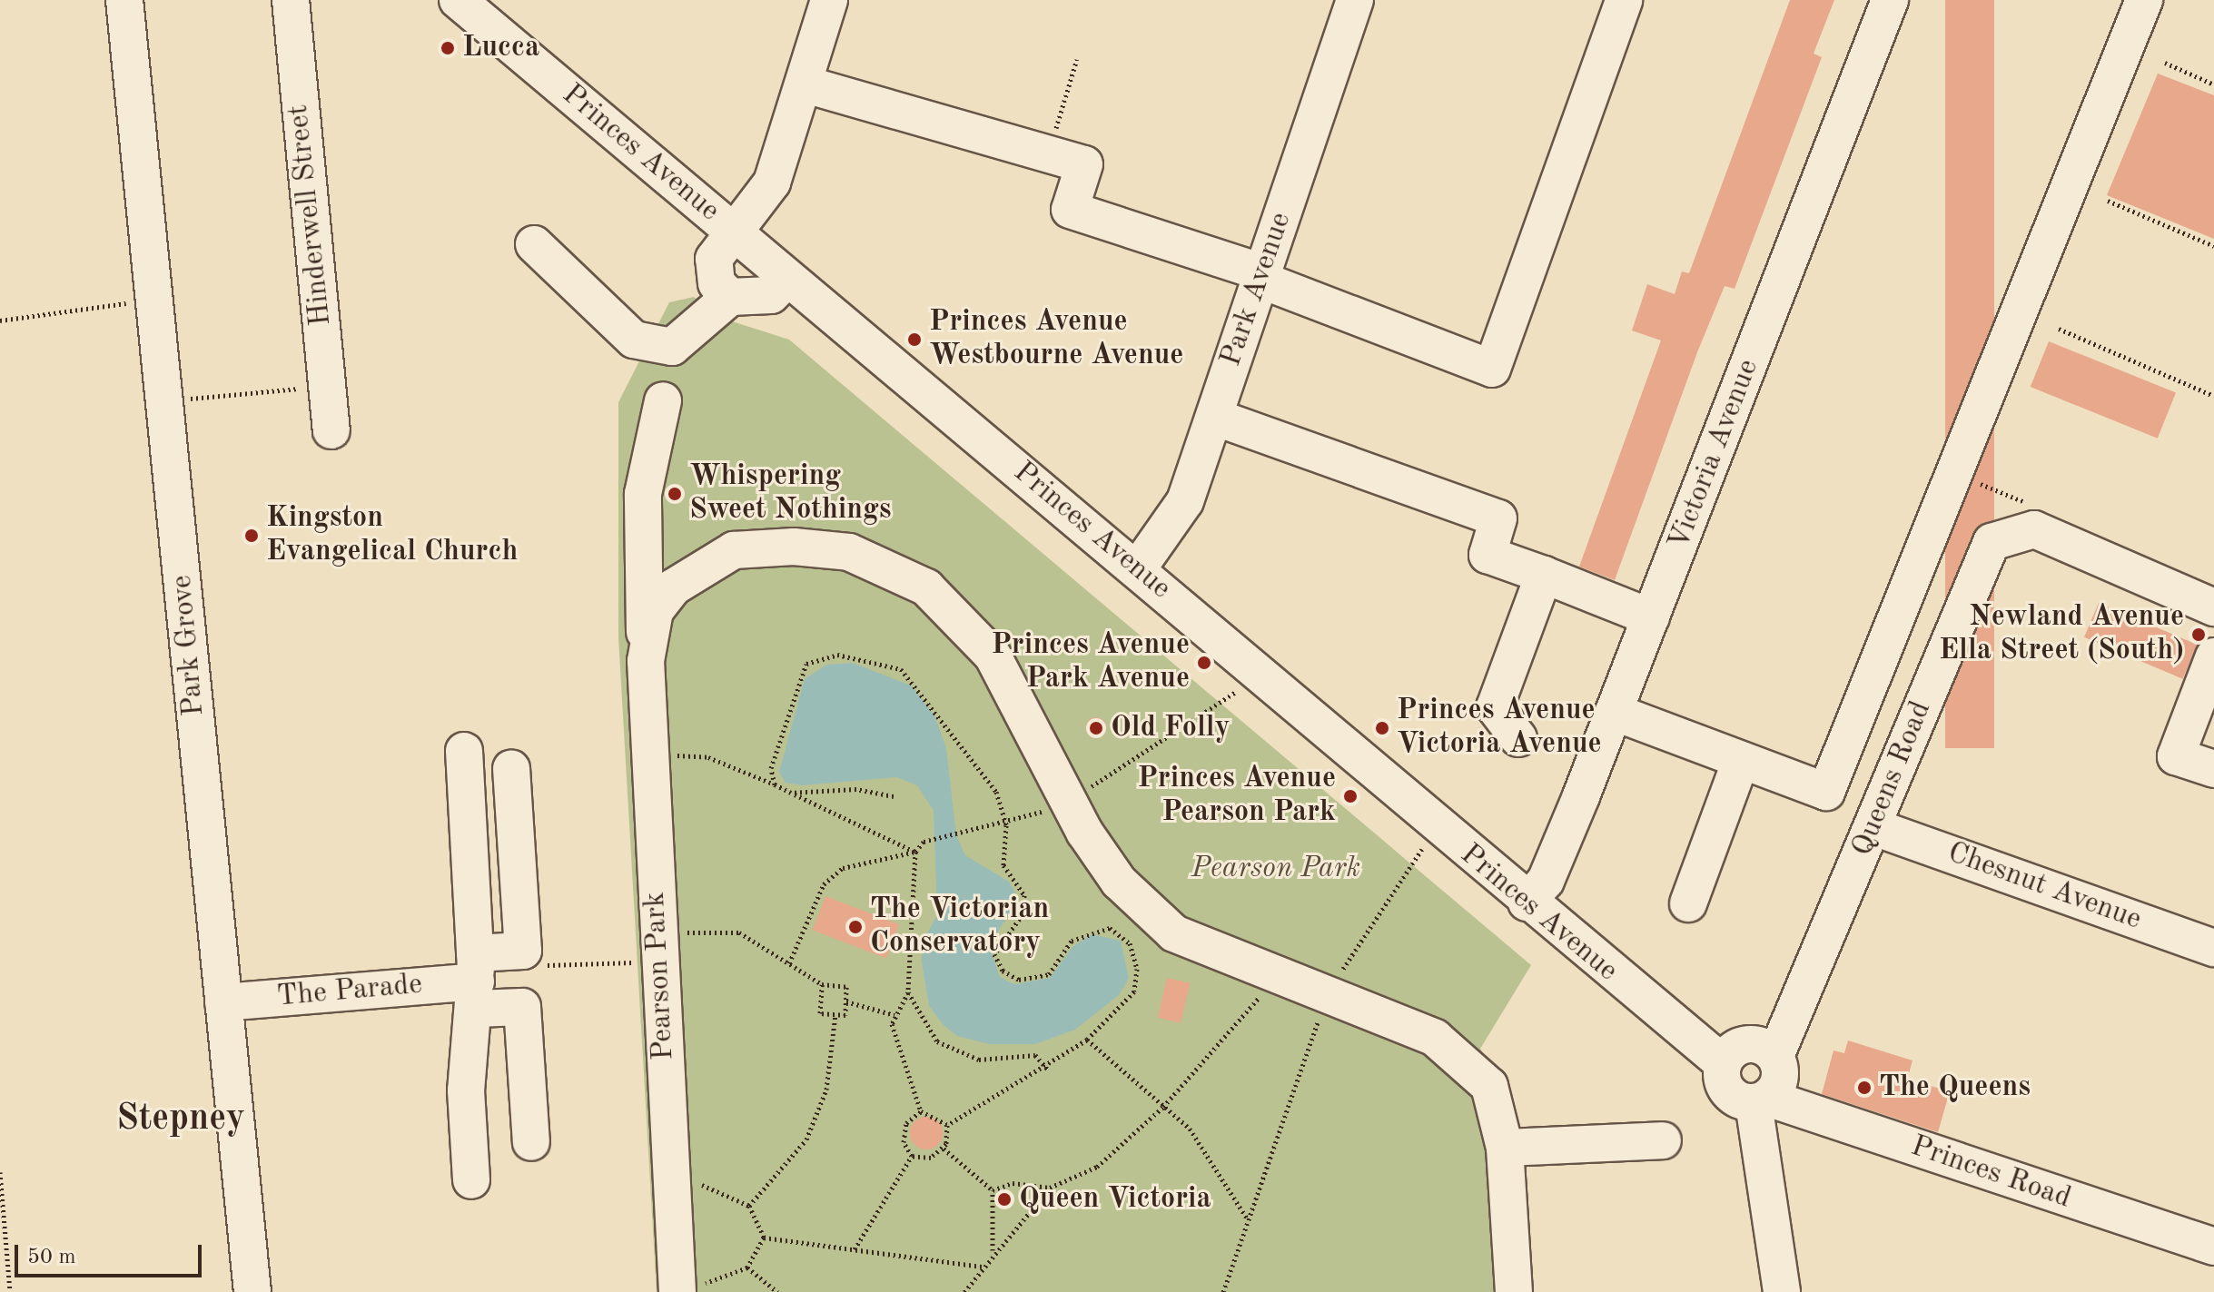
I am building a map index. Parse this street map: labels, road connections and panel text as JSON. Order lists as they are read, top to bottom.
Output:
{
  "streets": {
    "street": [
      "Princes Avenue",
      "Hinderwell Street",
      "Park Avenue",
      "Victoria Avenue",
      "Park Grove",
      "Queens Road",
      "Chesnut Avenue",
      "Pearson Park",
      "The Parade",
      "Princes Road"
    ]
  },
  "crossings": [
    ["Princes Avenue", "Park Avenue"],
    ["Princes Avenue", "Victoria Avenue"],
    ["Princes Avenue", "Queens Road"],
    ["Princes Avenue", "Princes Road"],
    ["Park Grove", "The Parade"],
    ["Queens Road", "Chesnut Avenue"],
    ["Queens Road", "Princes Road"]
  ],
  "districts": ["Stepney"],
  "parks": ["Pearson Park"],
  "places": [
    "Lucca",
    "Princes Avenue Westbourne Avenue",
    "Whispering Sweet Nothings",
    "Kingston Evangelical Church",
    "Newland Avenue Ella Street (South)",
    "Princes Avenue Park Avenue",
    "Old Folly",
    "Princes Avenue Victoria Avenue",
    "Princes Avenue Pearson Park",
    "The Victorian Conservatory",
    "The Queens",
    "Queen Victoria"
  ],
  "scale_bar": "50 m"
}
